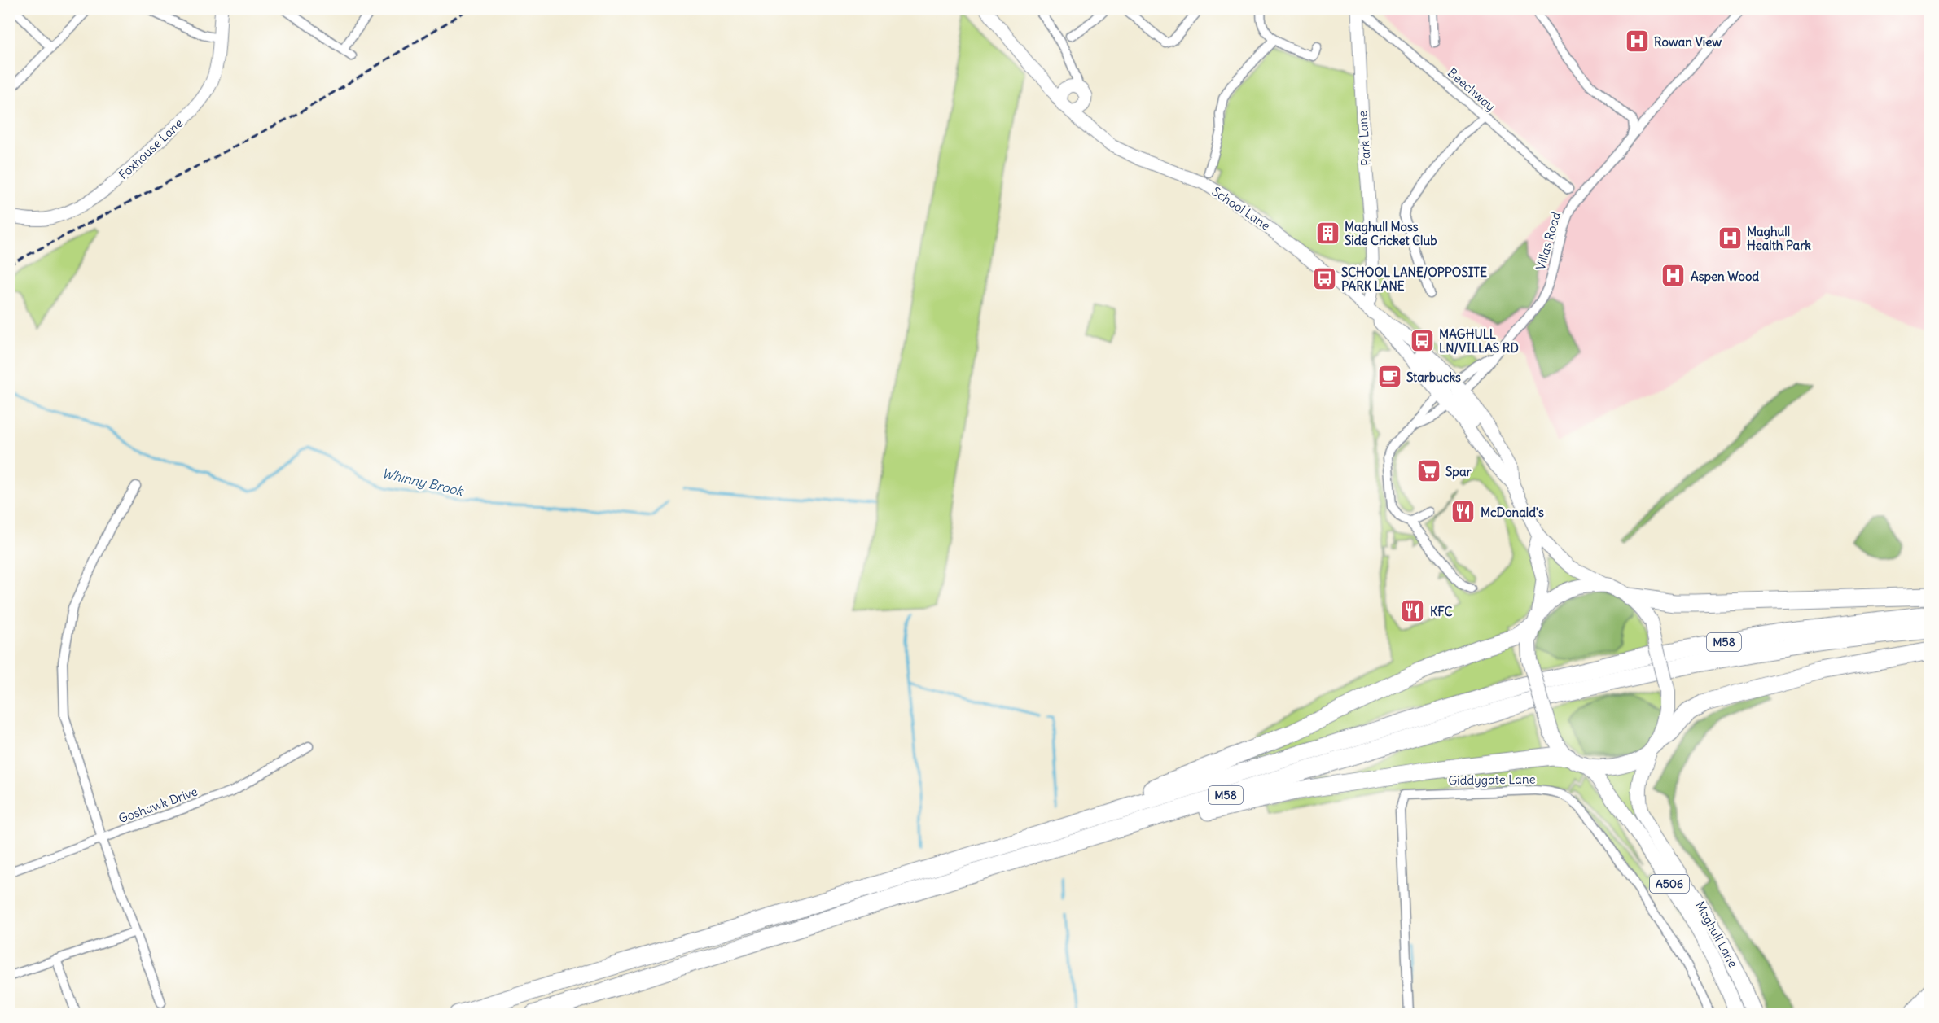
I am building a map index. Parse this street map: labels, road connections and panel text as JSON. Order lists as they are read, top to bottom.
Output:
{
  "streets": {
    "highway": ["M58"],
    "main road": ["A506", "Maghull Lane"],
    "street": [
      "Beechway",
      "Park Lane",
      "Foxhouse Lane",
      "School Lane",
      "Villas Road",
      "Giddygate Lane",
      "Goshawk Drive"
    ]
  },
  "crossings": [
    ["Beechway", "Park Lane"],
    ["Park Lane", "School Lane"],
    ["School Lane", "Villas Road"],
    ["M58", "A506"],
    ["M58", "Maghull Lane"],
    ["A506", "Maghull Lane"]
  ],
  "water": ["Whinny Brook"],
  "places": {
    "hospital": ["Rowan View", "Maghull Health Park", "Aspen Wood"],
    "building": ["Maghull Moss Side Cricket Club"],
    "bus stop": ["SCHOOL LANE/OPPOSITE PARK LANE", "MAGHULL LN/VILLAS RD"],
    "cafe": ["Starbucks"],
    "supermarket": ["Spar"],
    "restaurant": ["McDonald's", "KFC"]
  }
}
